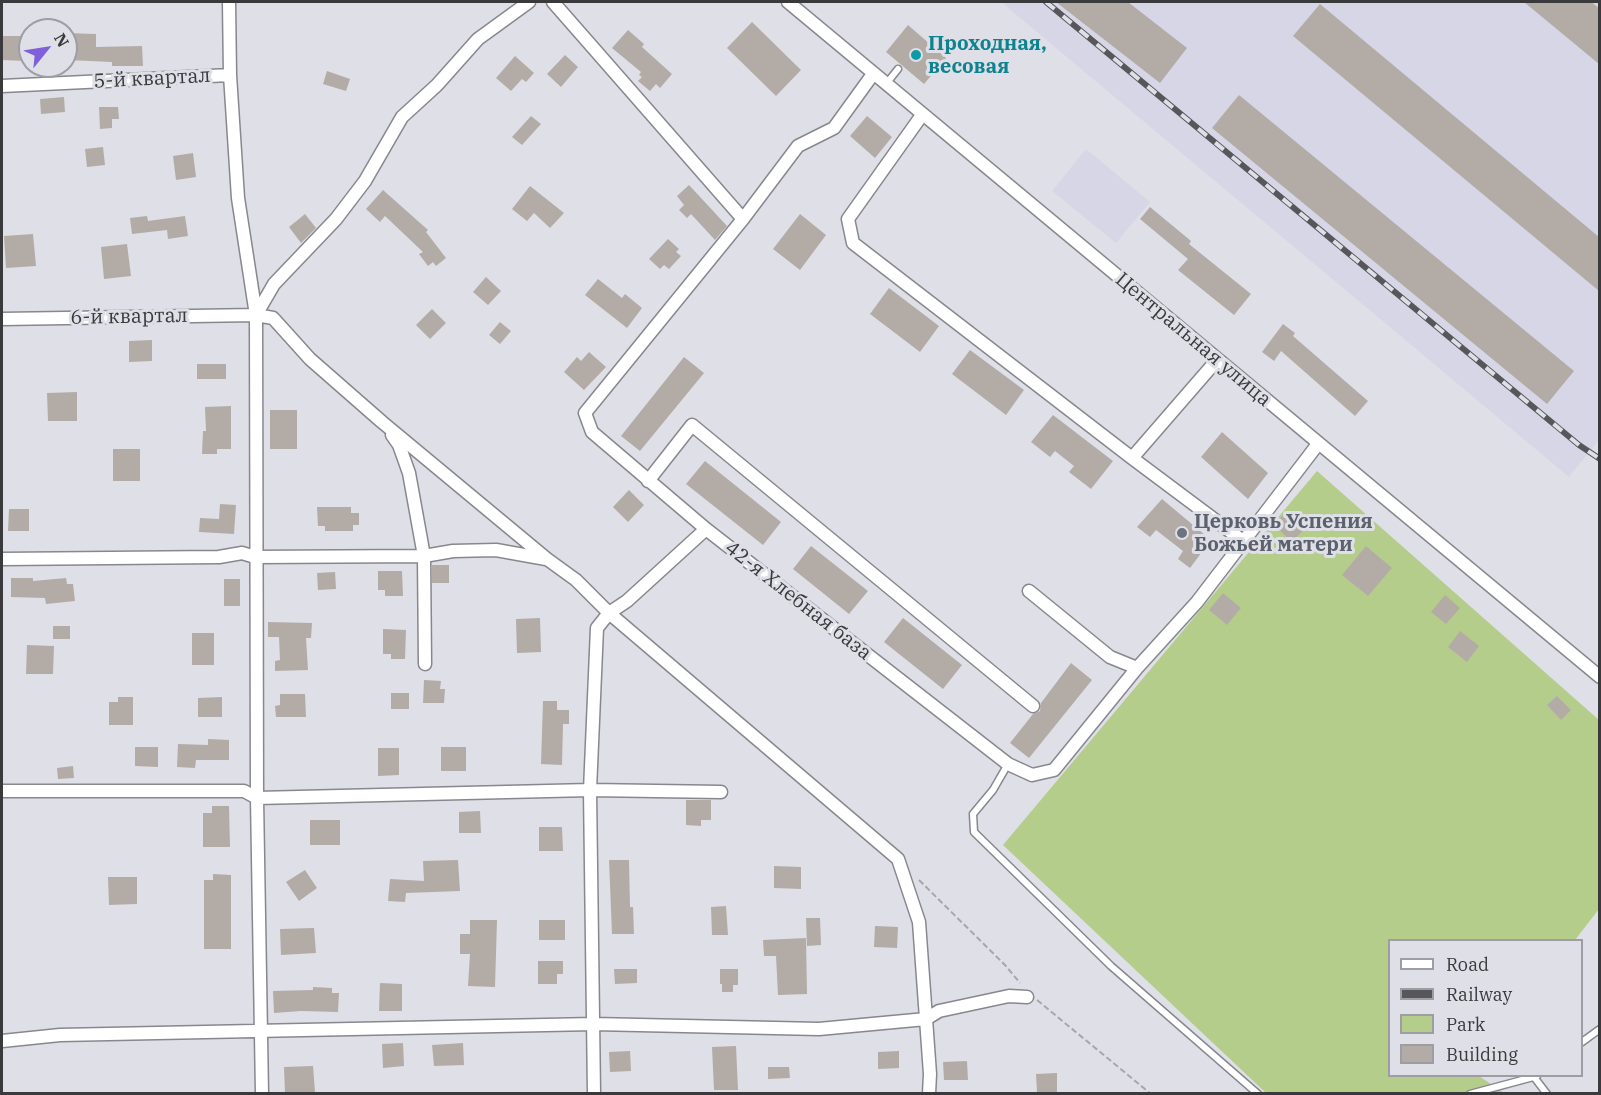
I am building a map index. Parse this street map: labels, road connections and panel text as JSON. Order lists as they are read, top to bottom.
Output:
{
  "streets": {
    "street": [
      "5-й квартал",
      "6-й квартал",
      "Центральная улица",
      "42-я Хлебная база"
    ]
  },
  "crossings": [
    ["Центральная улица", "42-я Хлебная база"]
  ],
  "places": ["Проходная, весовая", "Церковь Успения Божьей матери"],
  "legend": [
    "Road",
    "Railway",
    "Park",
    "Building"
  ],
  "north": "top right"
}
